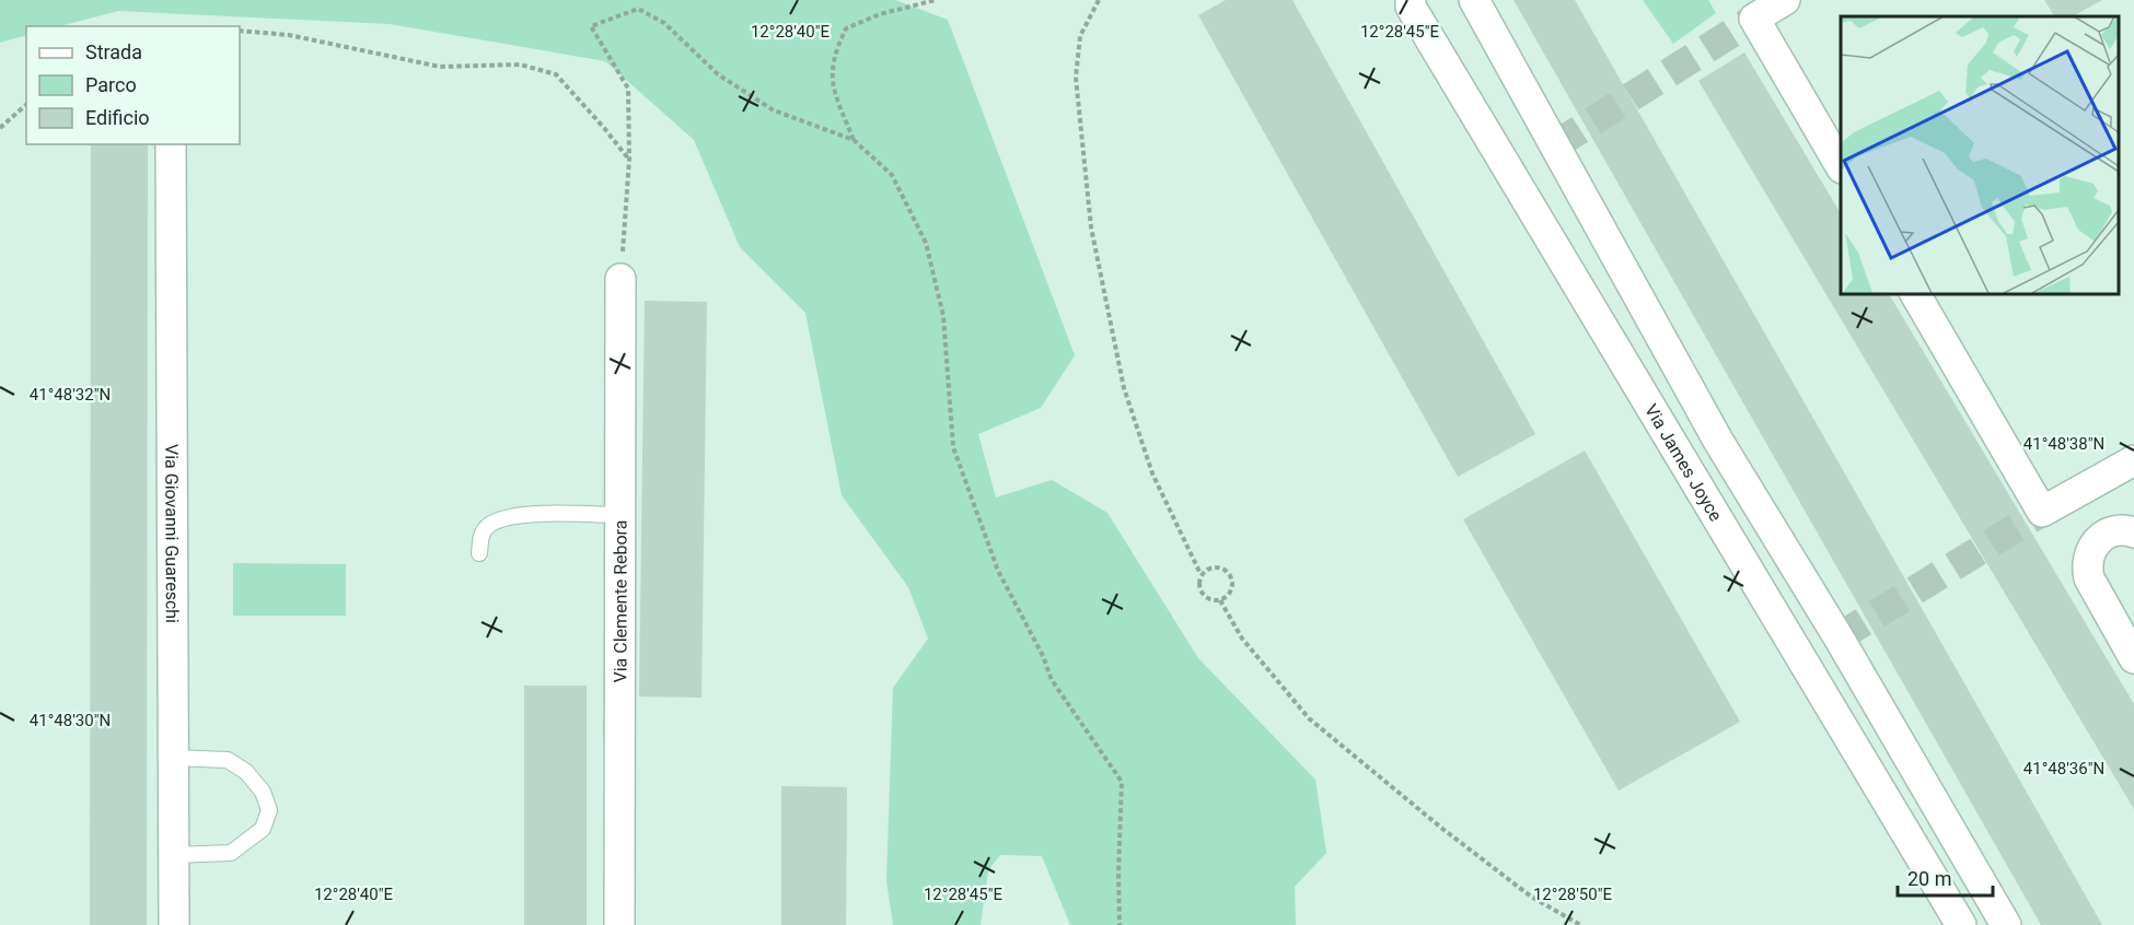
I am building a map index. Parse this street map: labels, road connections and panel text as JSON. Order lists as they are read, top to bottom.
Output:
{
  "streets": {
    "street": ["Via James Joyce", "Via Giovanni Guareschi", "Via Clemente Rebora"]
  },
  "legend": ["Strada", "Parco", "Edificio"],
  "scale_bar": "20 m",
  "coordinates": [
    "12°28'40\"E",
    "12°28'45\"E",
    "41°48'32\"N",
    "41°48'38\"N",
    "41°48'30\"N",
    "41°48'36\"N",
    "12°28'50\"E"
  ]
}
